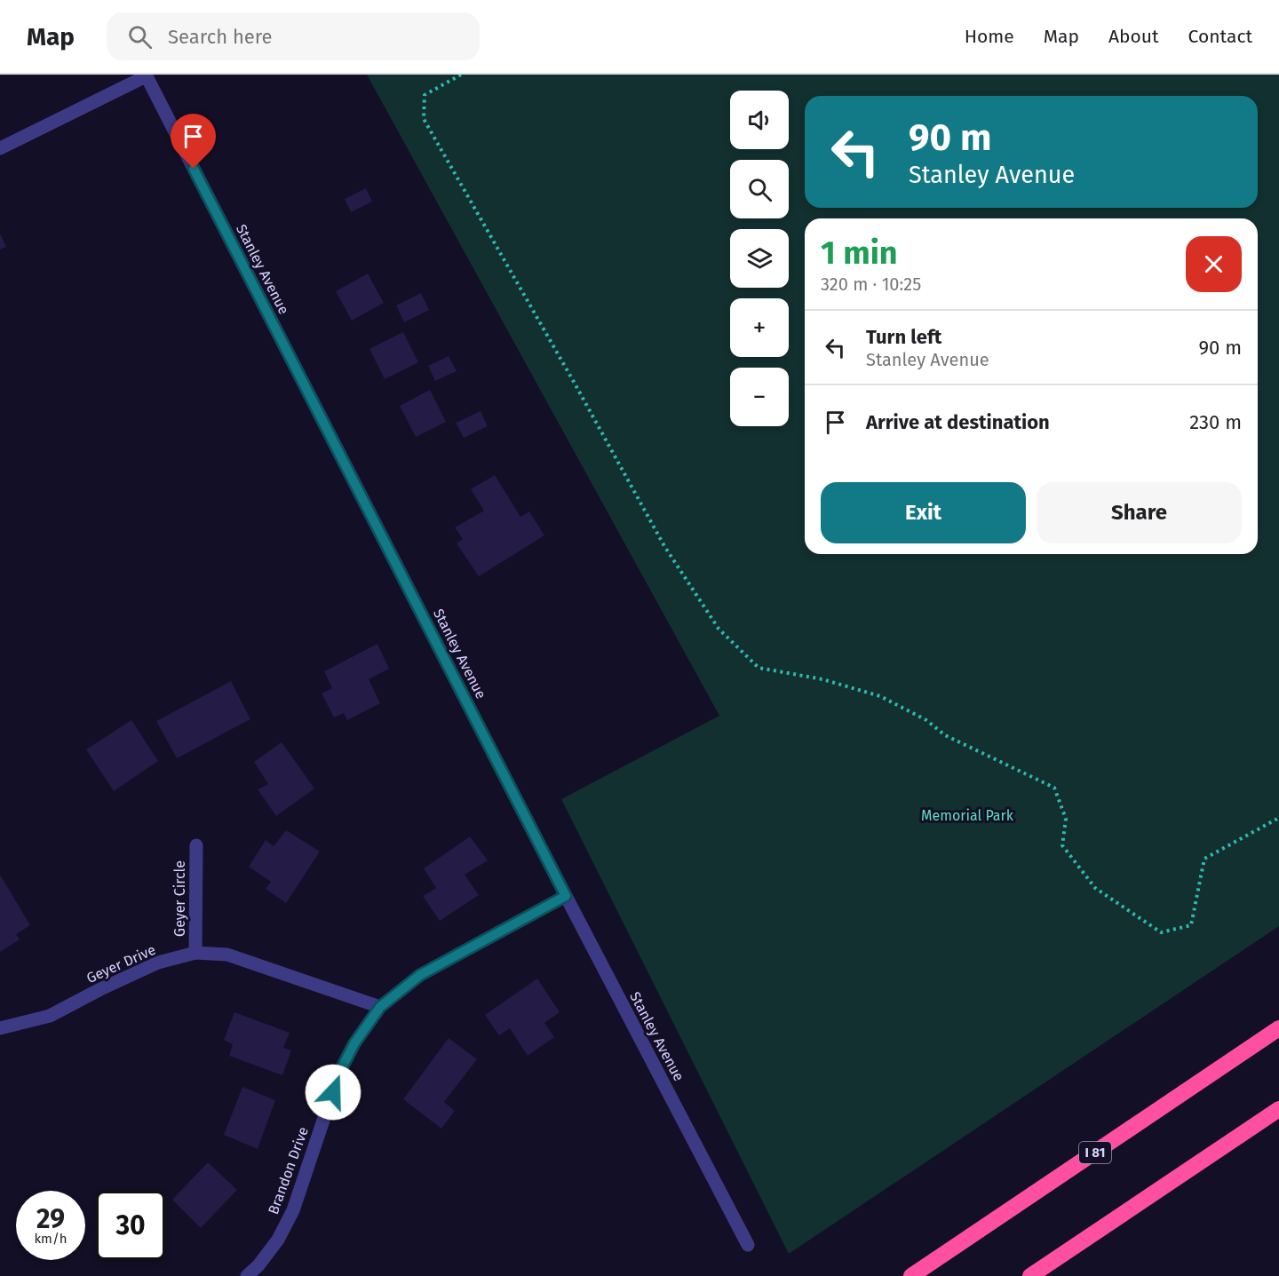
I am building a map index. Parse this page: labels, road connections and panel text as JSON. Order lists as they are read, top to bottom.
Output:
{
  "streets": {
    "highway": ["I 81"],
    "street": [
      "Stanley Avenue",
      "Geyer Circle",
      "Geyer Drive",
      "Brandon Drive"
    ]
  },
  "crossings": [
    ["Stanley Avenue", "Brandon Drive"],
    ["Geyer Circle", "Geyer Drive"],
    ["Geyer Drive", "Brandon Drive"]
  ],
  "parks": ["Memorial Park"],
  "page": {
    "header": "Map",
    "search": "Search here",
    "nav": [
      "Home",
      "Map",
      "About",
      "Contact"
    ],
    "map_buttons": ["+", "−"],
    "turn": ["90 m", "Stanley Avenue"],
    "heading": ["1 min", "320 m · 10:25"],
    "list": [
      {
        "name": "Turn left",
        "note": "Stanley Avenue",
        "value": "90 m"
      },
      {
        "name": "Arrive at destination",
        "value": "230 m"
      }
    ],
    "buttons": ["Exit", "Share"],
    "speed": "29 km/h",
    "limit": "30"
  }
}
